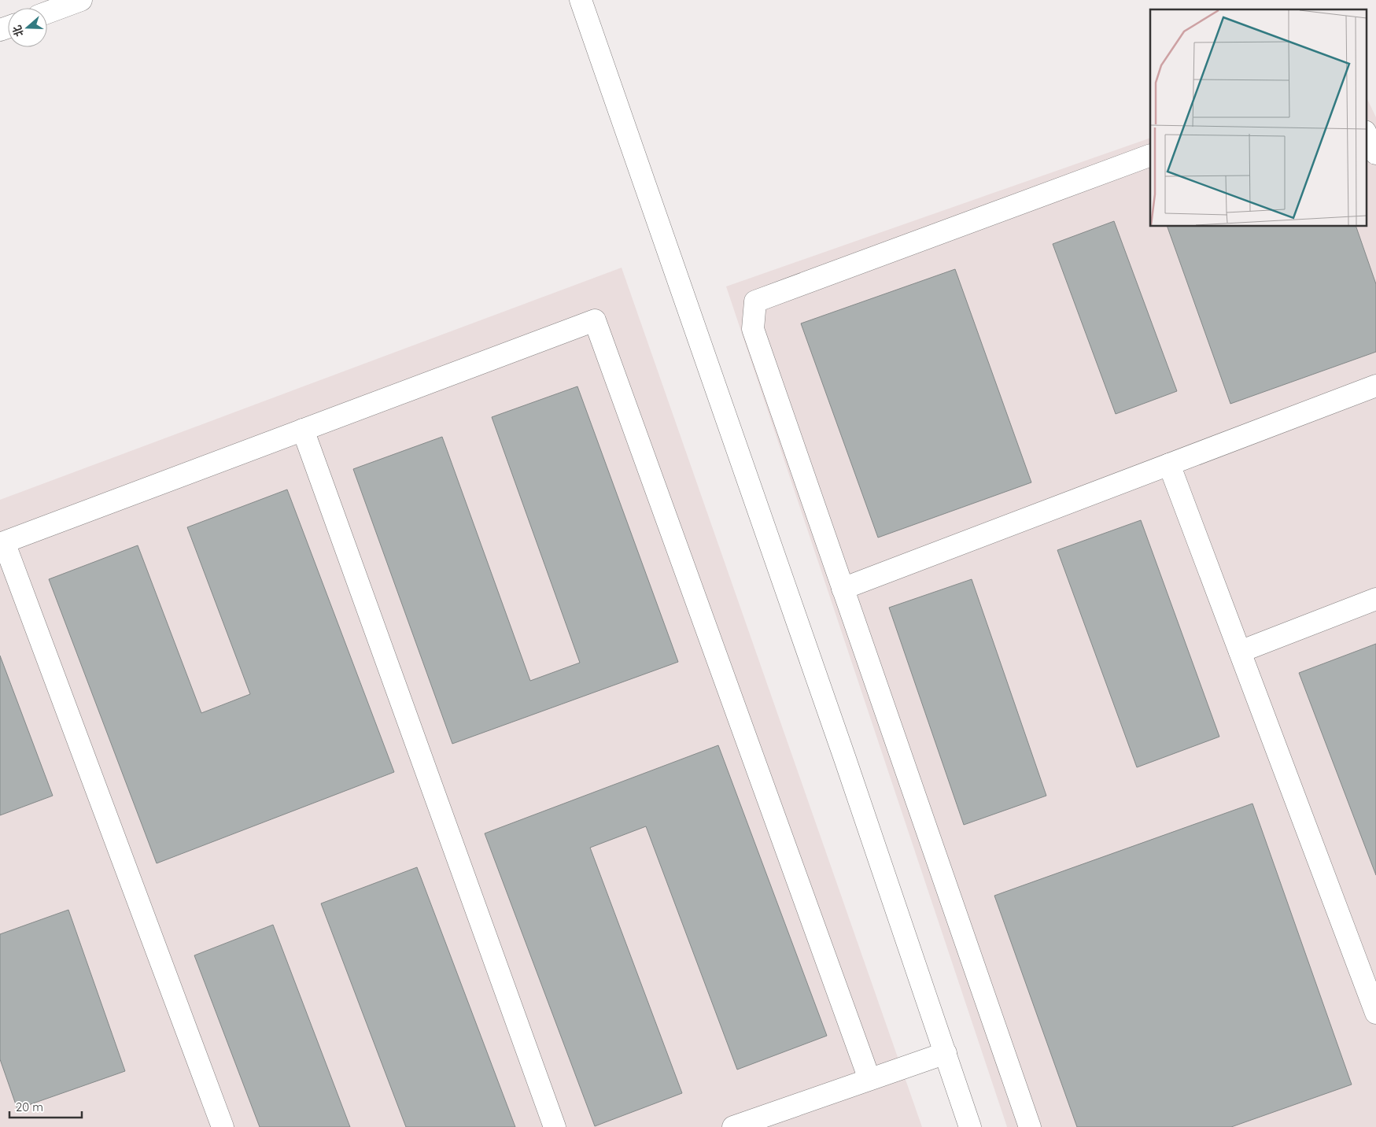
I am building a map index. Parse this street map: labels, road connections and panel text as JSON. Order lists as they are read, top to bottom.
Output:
{
  "scale_bar": "20 m",
  "north": "left"
}
